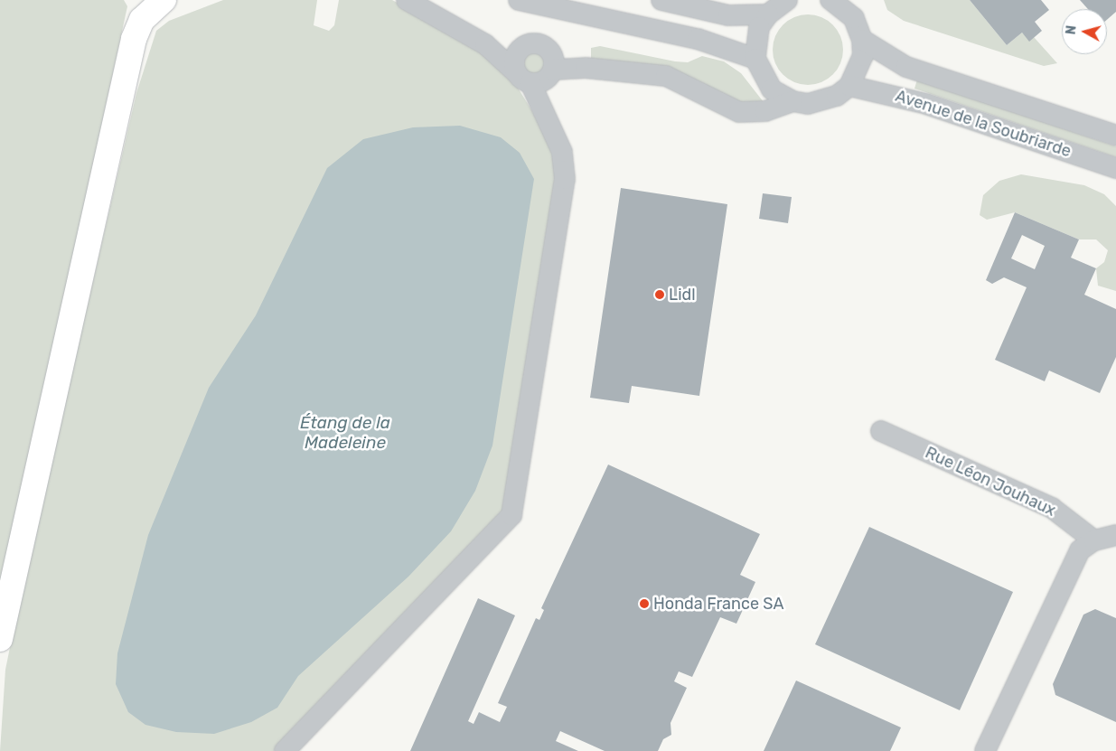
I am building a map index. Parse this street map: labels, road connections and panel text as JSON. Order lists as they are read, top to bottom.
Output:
{
  "streets": {
    "street": ["Avenue de la Soubriarde", "Rue Léon Jouhaux"]
  },
  "water": ["Étang de la Madeleine"],
  "places": ["Lidl", "Honda France SA"],
  "north": "left"
}
